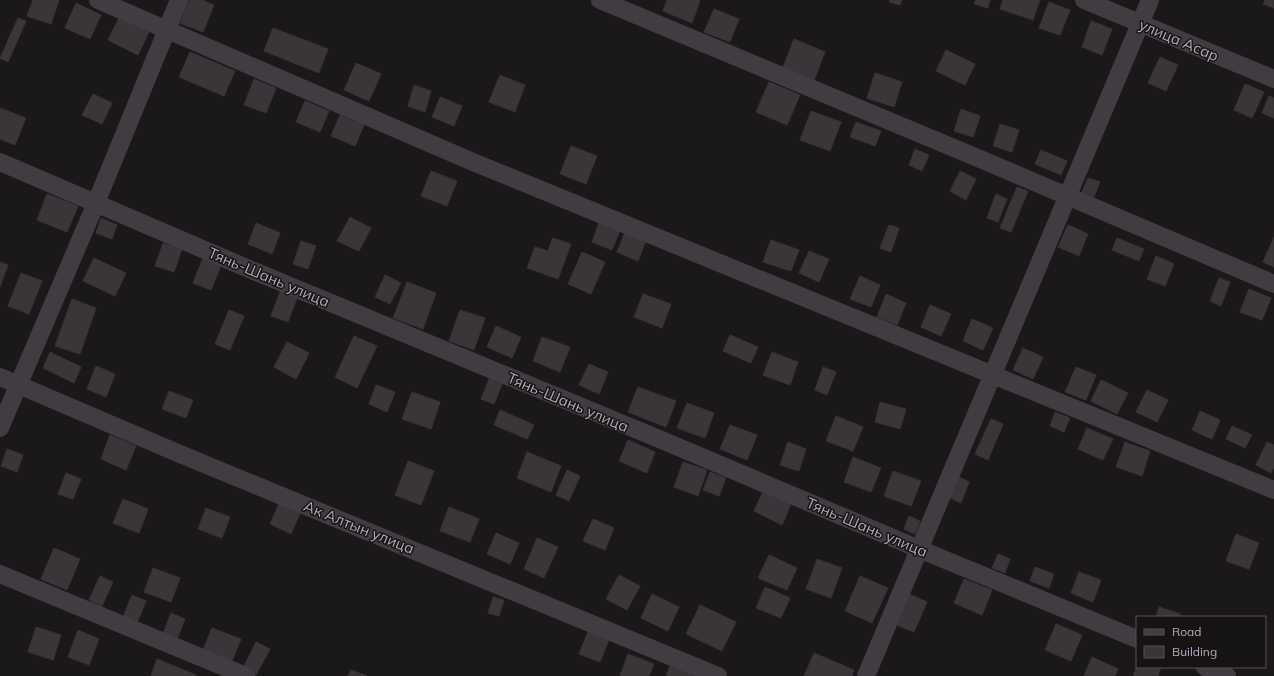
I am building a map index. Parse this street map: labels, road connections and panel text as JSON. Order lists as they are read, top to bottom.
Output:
{
  "streets": {
    "street": ["улица Асар", "Тянь-Шань улица", "Ак Алтын улица"]
  },
  "legend": ["Road", "Building"]
}
